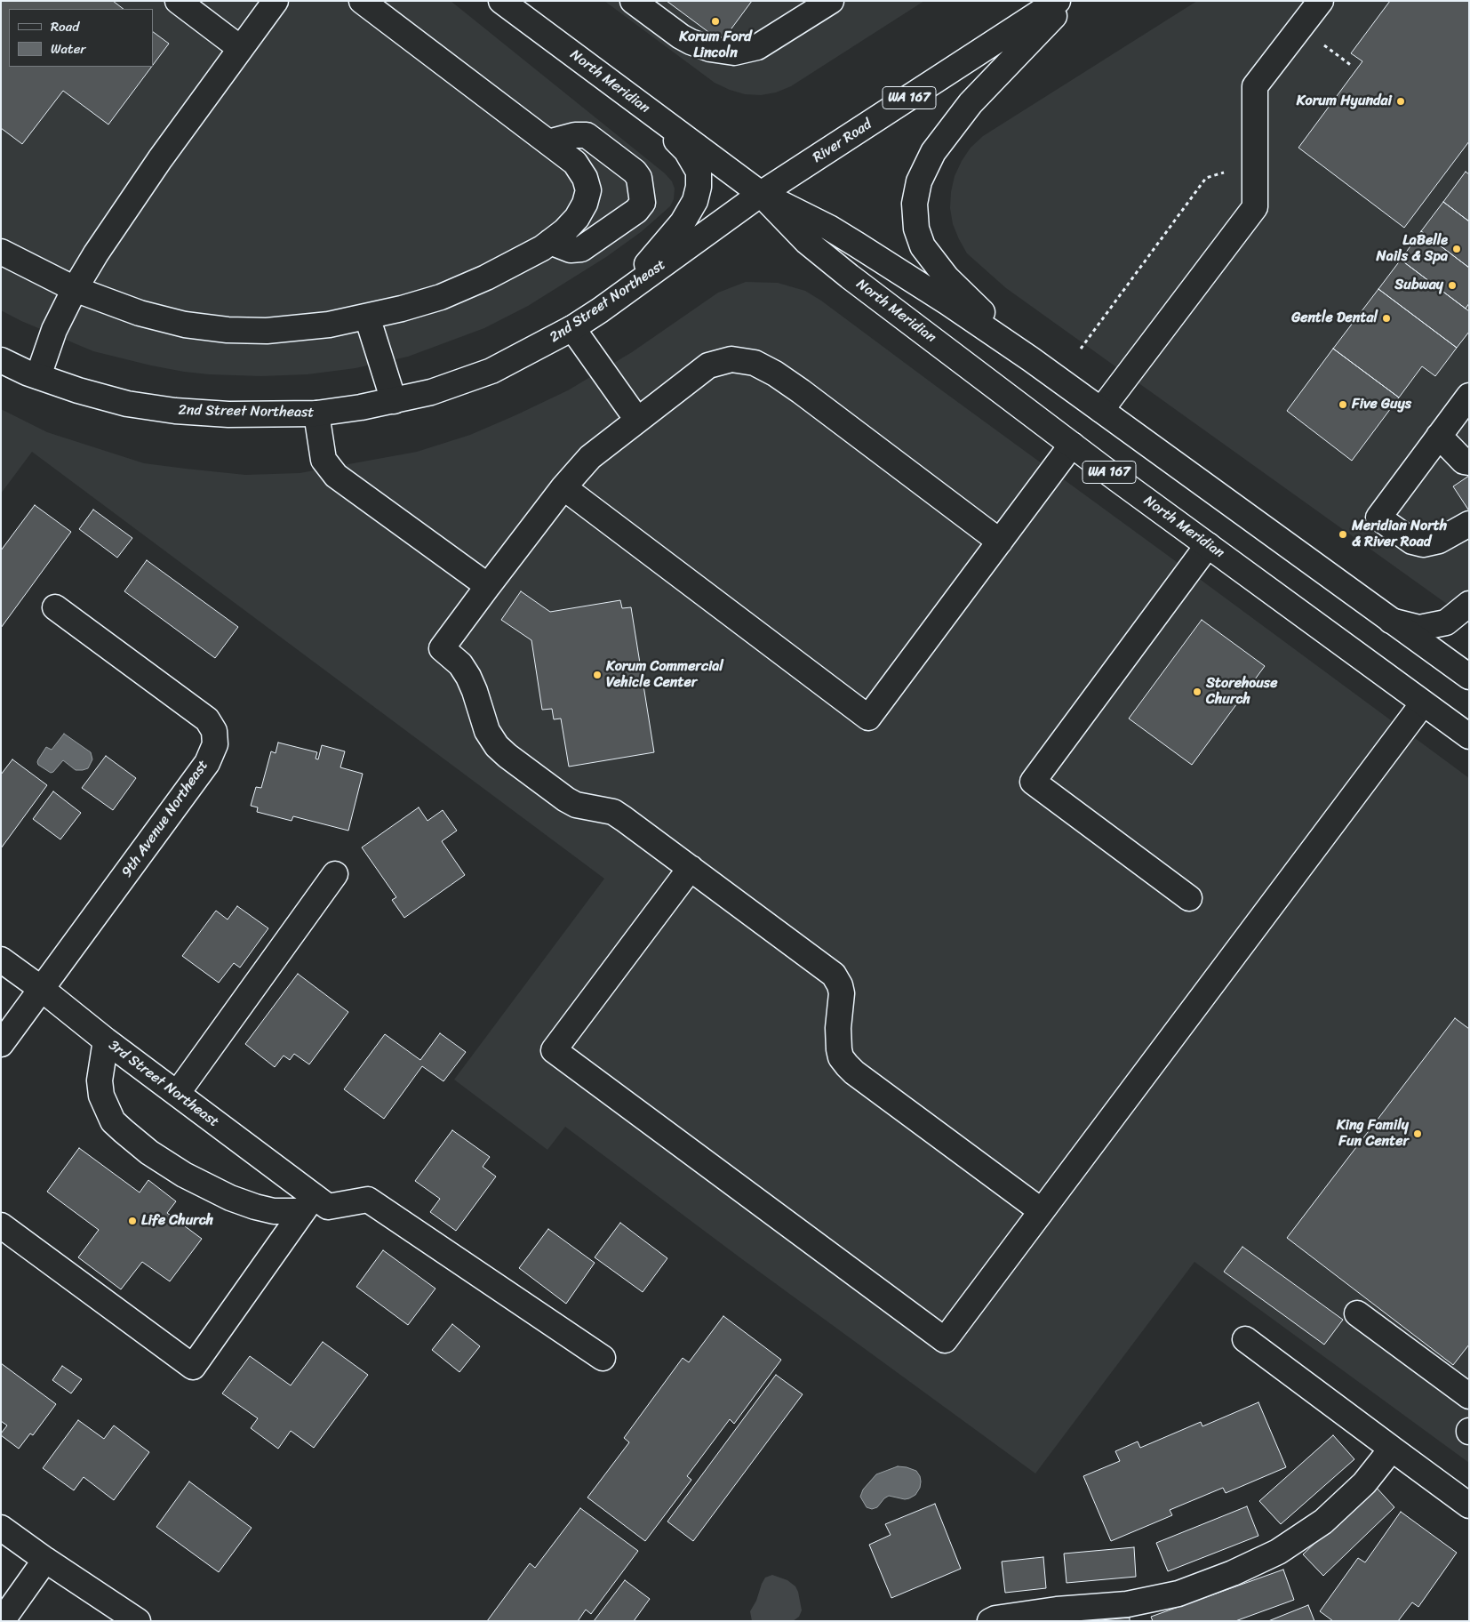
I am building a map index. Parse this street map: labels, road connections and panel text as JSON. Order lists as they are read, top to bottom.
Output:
{
  "streets": {
    "main road": [
      "North Meridian",
      "WA 167",
      "River Road",
      "2nd Street Northeast",
      "9th Avenue Northeast",
      "3rd Street Northeast"
    ]
  },
  "crossings": [
    ["North Meridian", "WA 167"],
    ["North Meridian", "River Road"],
    ["North Meridian", "2nd Street Northeast"],
    ["River Road", "2nd Street Northeast"],
    ["9th Avenue Northeast", "3rd Street Northeast"]
  ],
  "places": [
    "Korum Ford Lincoln",
    "Korum Hyundai",
    "LaBelle Nails & Spa",
    "Subway",
    "Gentle Dental",
    "Five Guys",
    "Meridian North & River Road",
    "Korum Commercial Vehicle Center",
    "Storehouse Church",
    "King Family Fun Center",
    "Life Church"
  ],
  "legend": ["Road", "Water"]
}
